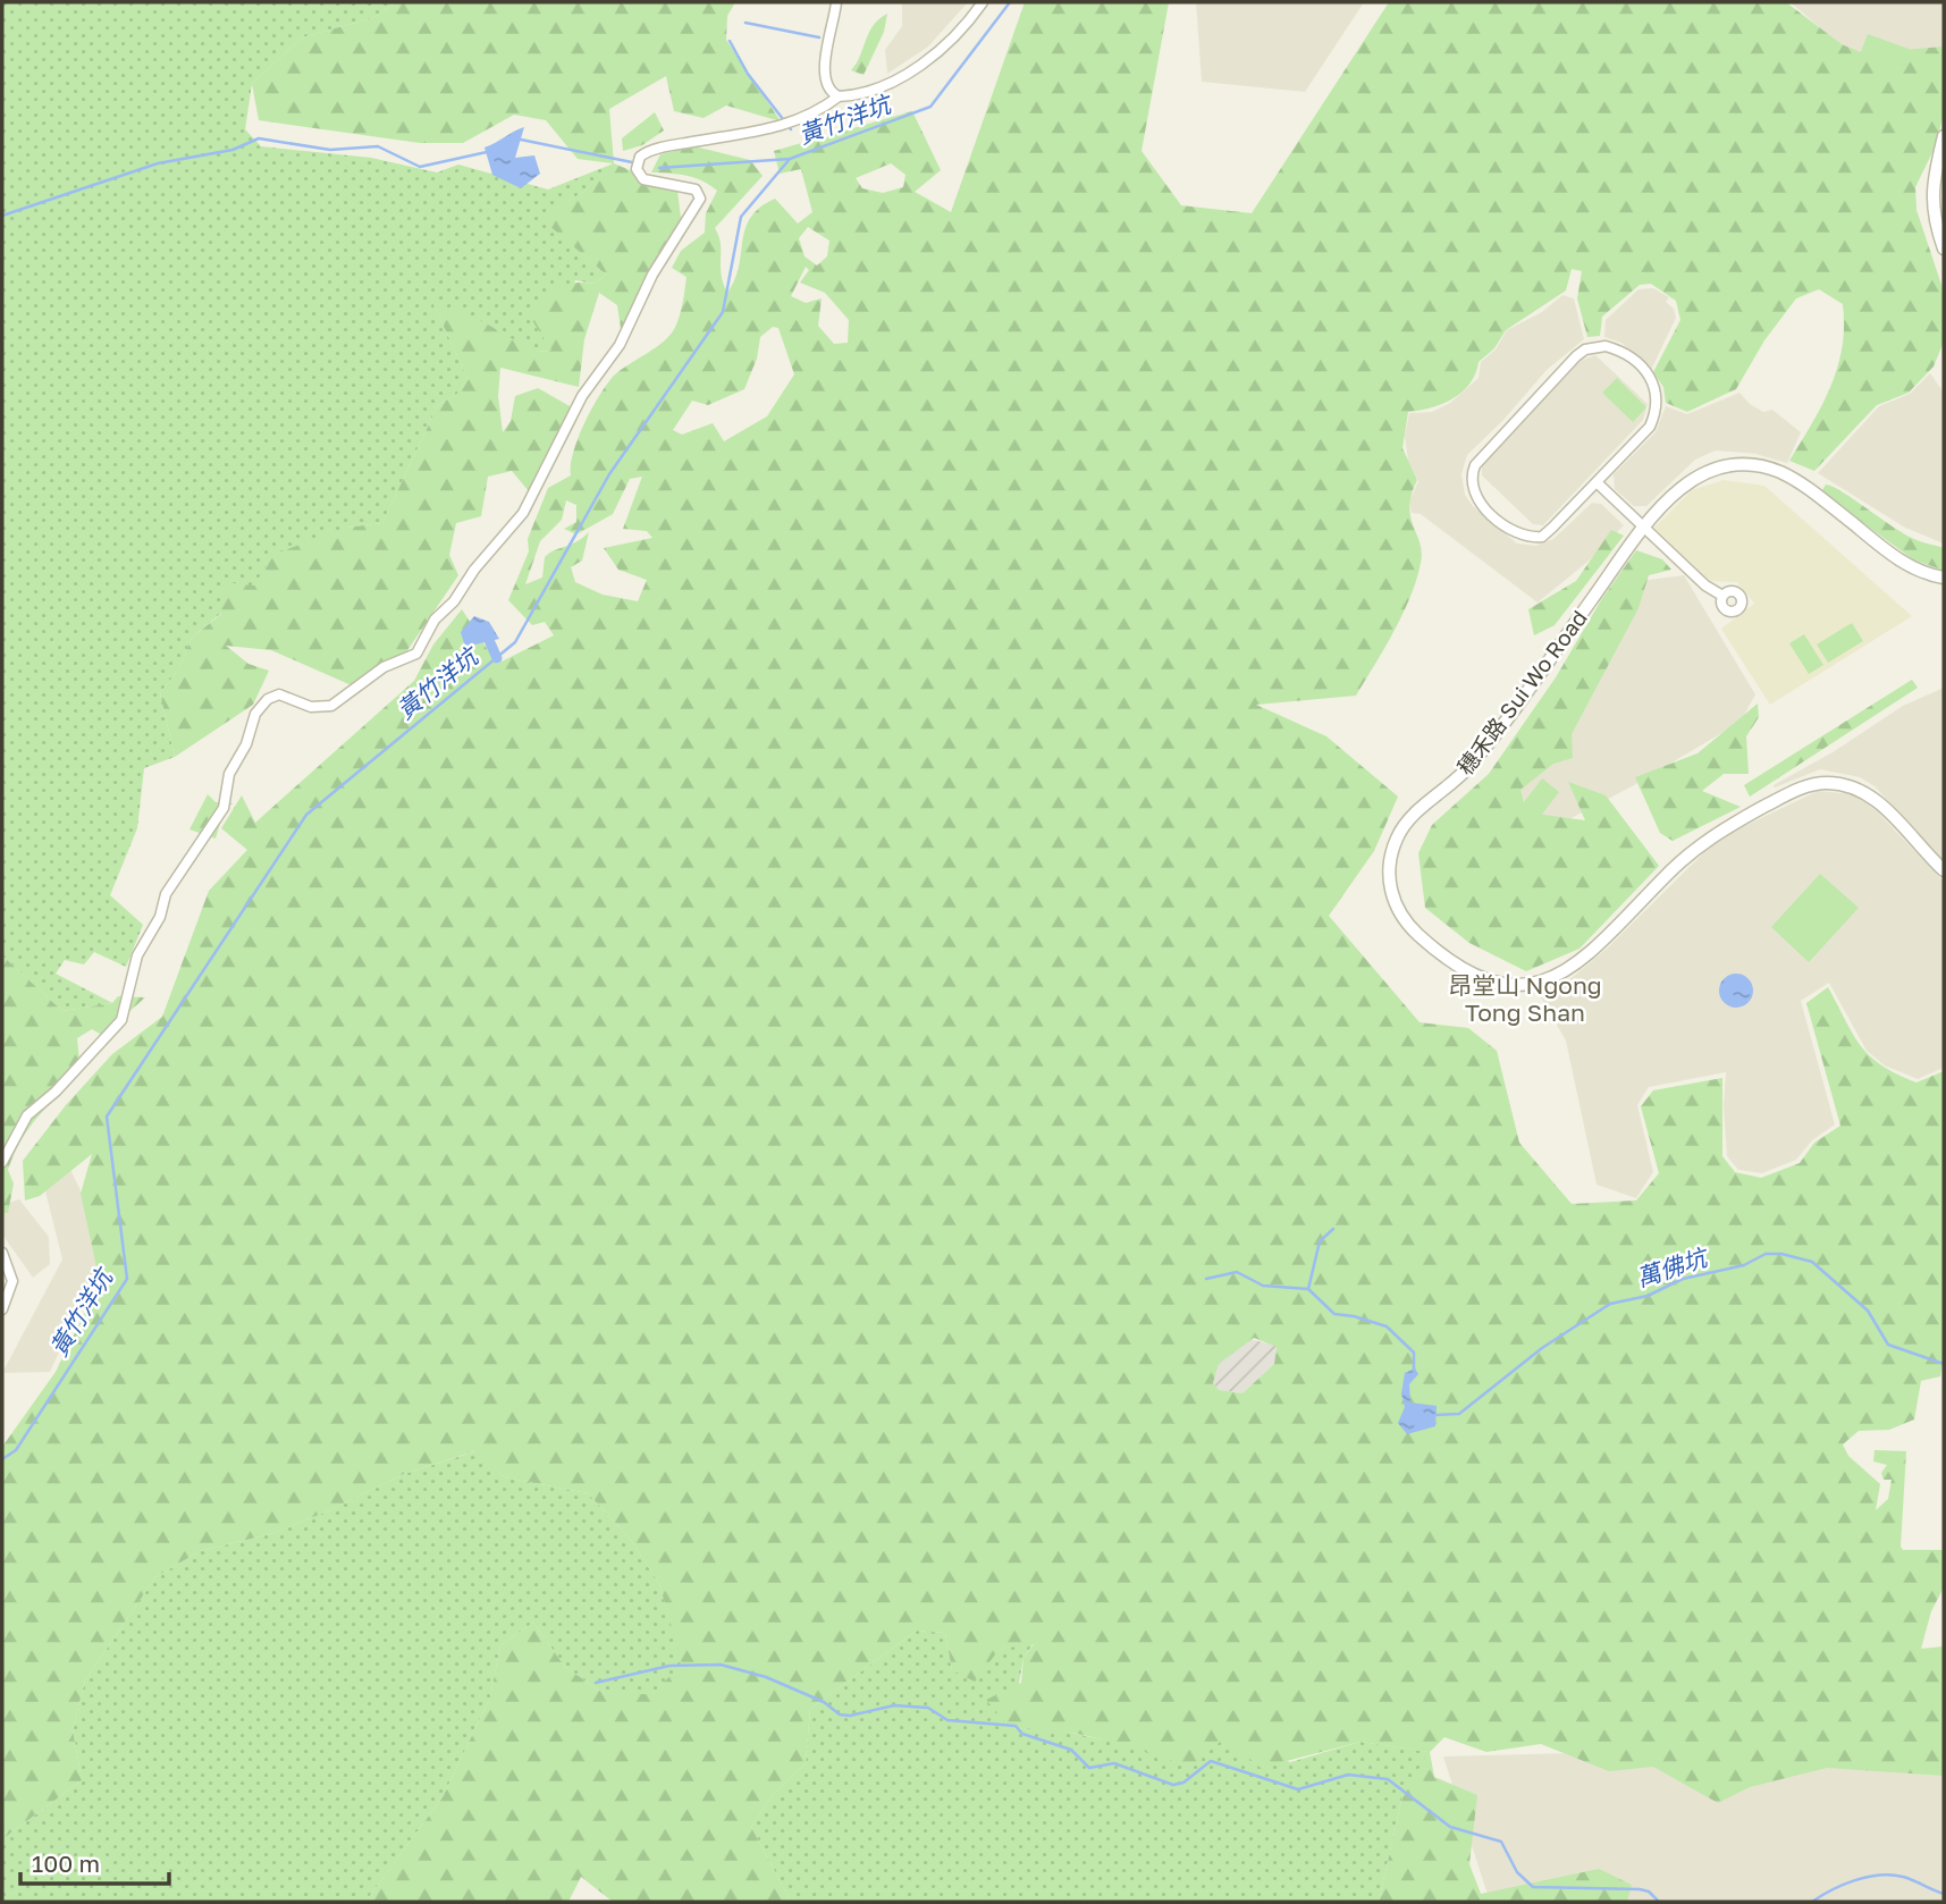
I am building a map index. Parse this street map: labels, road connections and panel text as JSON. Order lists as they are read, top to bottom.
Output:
{
  "streets": {
    "street": ["穗禾路 Sui Wo Road"]
  },
  "districts": ["昂堂山 Ngong Tong Shan"],
  "water": ["黃竹洋坑", "萬佛坑"],
  "scale_bar": "100 m"
}
